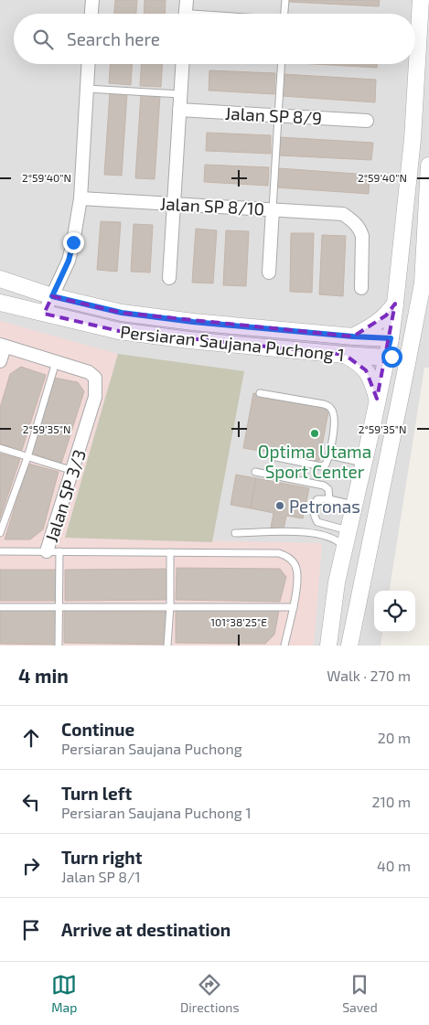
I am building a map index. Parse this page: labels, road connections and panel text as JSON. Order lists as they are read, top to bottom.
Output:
{
  "streets": {
    "street": [
      "Jalan SP 8/9",
      "Jalan SP 8/10",
      "Persiaran Saujana Puchong 1",
      "Jalan SP 3/3"
    ]
  },
  "places": ["Optima Utama Sport Center", "Petronas"],
  "page": {
    "search": "Search here",
    "heading": ["4 min", "Walk · 270 m"],
    "list": [
      ["Continue", "Persiaran Saujana Puchong", "20 m"],
      ["Turn left", "Persiaran Saujana Puchong 1", "210 m"],
      ["Turn right", "Jalan SP 8/1", "40 m"],
      "Arrive at destination"
    ],
    "nav": ["Map", "Directions", "Saved"]
  },
  "coordinates": ["2°59'40\"N", "2°59'35\"N", "101°38'25\"E"]
}
